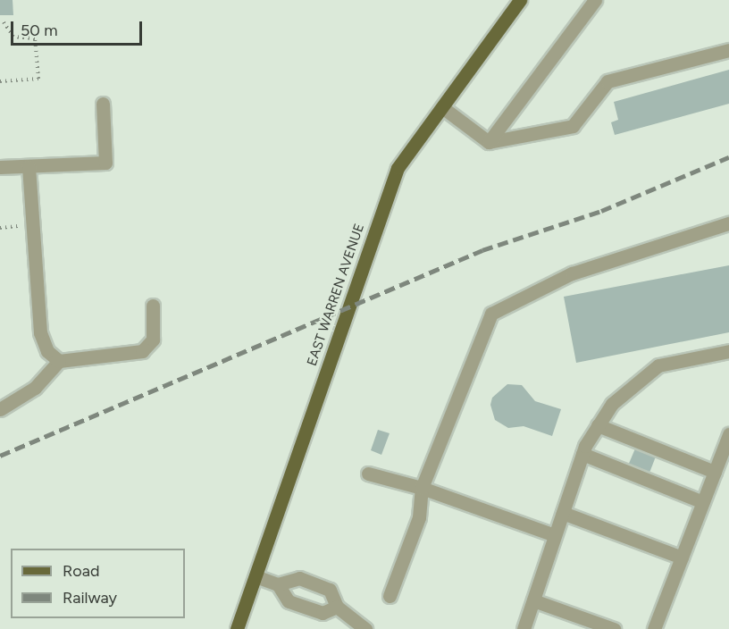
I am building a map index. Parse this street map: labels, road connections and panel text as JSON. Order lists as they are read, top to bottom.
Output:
{
  "streets": {
    "main road": ["EAST WARREN AVENUE"]
  },
  "legend": ["Road", "Railway"],
  "scale_bar": "50 m"
}
